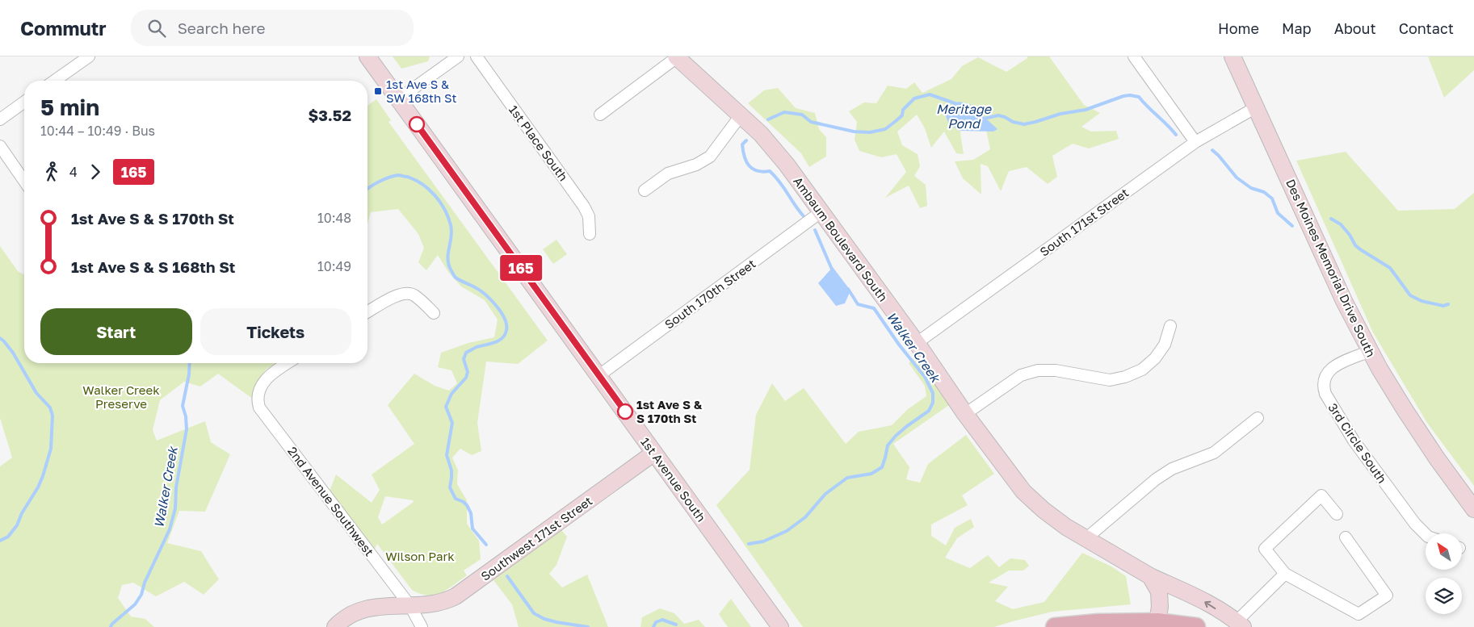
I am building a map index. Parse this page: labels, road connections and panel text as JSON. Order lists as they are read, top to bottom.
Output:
{
  "streets": {
    "street": [
      "1st Place South",
      "South 171st Street",
      "Ambaum Boulevard South",
      "Des Moines Memorial Drive South",
      "South 170th Street",
      "3rd Circle South",
      "1st Avenue South",
      "2nd Avenue Southwest",
      "Southwest 171st Street"
    ]
  },
  "crossings": [
    ["South 171st Street", "Ambaum Boulevard South"],
    ["South 171st Street", "Des Moines Memorial Drive South"],
    ["Ambaum Boulevard South", "South 170th Street"],
    ["Des Moines Memorial Drive South", "3rd Circle South"],
    ["South 170th Street", "1st Avenue South"],
    ["1st Avenue South", "Southwest 171st Street"],
    ["2nd Avenue Southwest", "Southwest 171st Street"]
  ],
  "water": ["Meritage Pond", "Walker Creek"],
  "parks": ["Walker Creek Preserve", "Wilson Park"],
  "places": {
    "transit": ["1st Ave S & SW 168th St"],
    "other": ["1st Ave S & S 170th St"]
  },
  "lines": ["bus line 165"],
  "north": "top left",
  "page": {
    "header": "Commutr",
    "search": "Search here",
    "nav": [
      "Home",
      "Map",
      "About",
      "Contact"
    ],
    "on_map": "165",
    "heading": ["5 min", "10:44 – 10:49 · Bus", "$3.52"],
    "legs": ["4", "165"],
    "list": [
      {
        "name": "1st Ave S & S 170th St",
        "value": "10:48"
      },
      {
        "name": "1st Ave S & S 168th St",
        "value": "10:49"
      }
    ],
    "buttons": ["Start", "Tickets"]
  }
}
